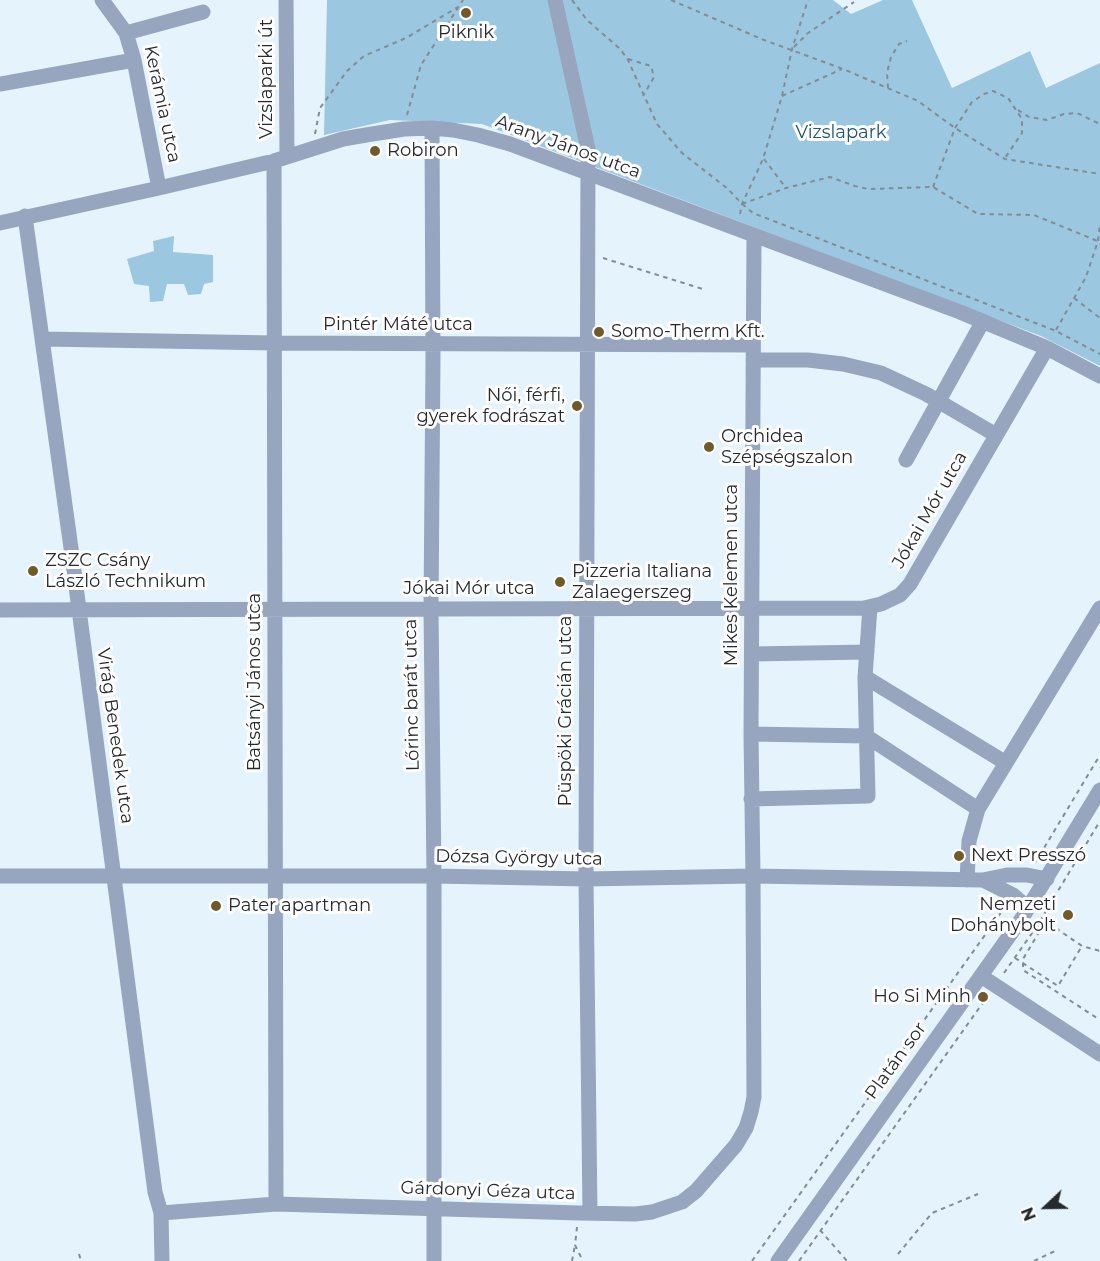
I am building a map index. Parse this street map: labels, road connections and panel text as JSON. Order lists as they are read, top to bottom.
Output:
{
  "streets": {
    "street": [
      "Vizslaparki út",
      "Kerámia utca",
      "Arany János utca",
      "Pintér Máté utca",
      "Jókai Mór utca",
      "Mikes Kelemen utca",
      "Batsányi János utca",
      "Lőrinc barát utca",
      "Püspöki Grácián utca",
      "Virág Benedek utca",
      "Dózsa György utca",
      "Platán sor",
      "Gárdonyi Géza utca"
    ]
  },
  "crossings": [
    ["Vizslaparki út", "Arany János utca"],
    ["Vizslaparki út", "Batsányi János utca"],
    ["Kerámia utca", "Arany János utca"],
    ["Arany János utca", "Jókai Mór utca"],
    ["Arany János utca", "Mikes Kelemen utca"],
    ["Arany János utca", "Batsányi János utca"],
    ["Arany János utca", "Lőrinc barát utca"],
    ["Arany János utca", "Püspöki Grácián utca"],
    ["Arany János utca", "Virág Benedek utca"],
    ["Pintér Máté utca", "Jókai Mór utca"],
    ["Pintér Máté utca", "Mikes Kelemen utca"],
    ["Pintér Máté utca", "Batsányi János utca"],
    ["Pintér Máté utca", "Lőrinc barát utca"],
    ["Pintér Máté utca", "Püspöki Grácián utca"],
    ["Pintér Máté utca", "Virág Benedek utca"],
    ["Jókai Mór utca", "Mikes Kelemen utca"],
    ["Jókai Mór utca", "Batsányi János utca"],
    ["Jókai Mór utca", "Lőrinc barát utca"],
    ["Jókai Mór utca", "Püspöki Grácián utca"],
    ["Jókai Mór utca", "Virág Benedek utca"],
    ["Mikes Kelemen utca", "Dózsa György utca"],
    ["Mikes Kelemen utca", "Gárdonyi Géza utca"],
    ["Batsányi János utca", "Dózsa György utca"],
    ["Batsányi János utca", "Gárdonyi Géza utca"],
    ["Lőrinc barát utca", "Dózsa György utca"],
    ["Lőrinc barát utca", "Gárdonyi Géza utca"],
    ["Püspöki Grácián utca", "Dózsa György utca"],
    ["Püspöki Grácián utca", "Gárdonyi Géza utca"],
    ["Virág Benedek utca", "Dózsa György utca"],
    ["Virág Benedek utca", "Gárdonyi Géza utca"],
    ["Dózsa György utca", "Platán sor"]
  ],
  "parks": ["Vizslapark"],
  "places": [
    "Piknik",
    "Robiron",
    "Somo-Therm Kft.",
    "Női, férfi, gyerek fodrászat",
    "Orchidea Szépségszalon",
    "ZSZC Csány László Technikum",
    "Pizzeria Italiana Zalaegerszeg",
    "Next Presszó",
    "Pater apartman",
    "Nemzeti Dohánybolt",
    "Ho Si Minh"
  ],
  "north": "left"
}
